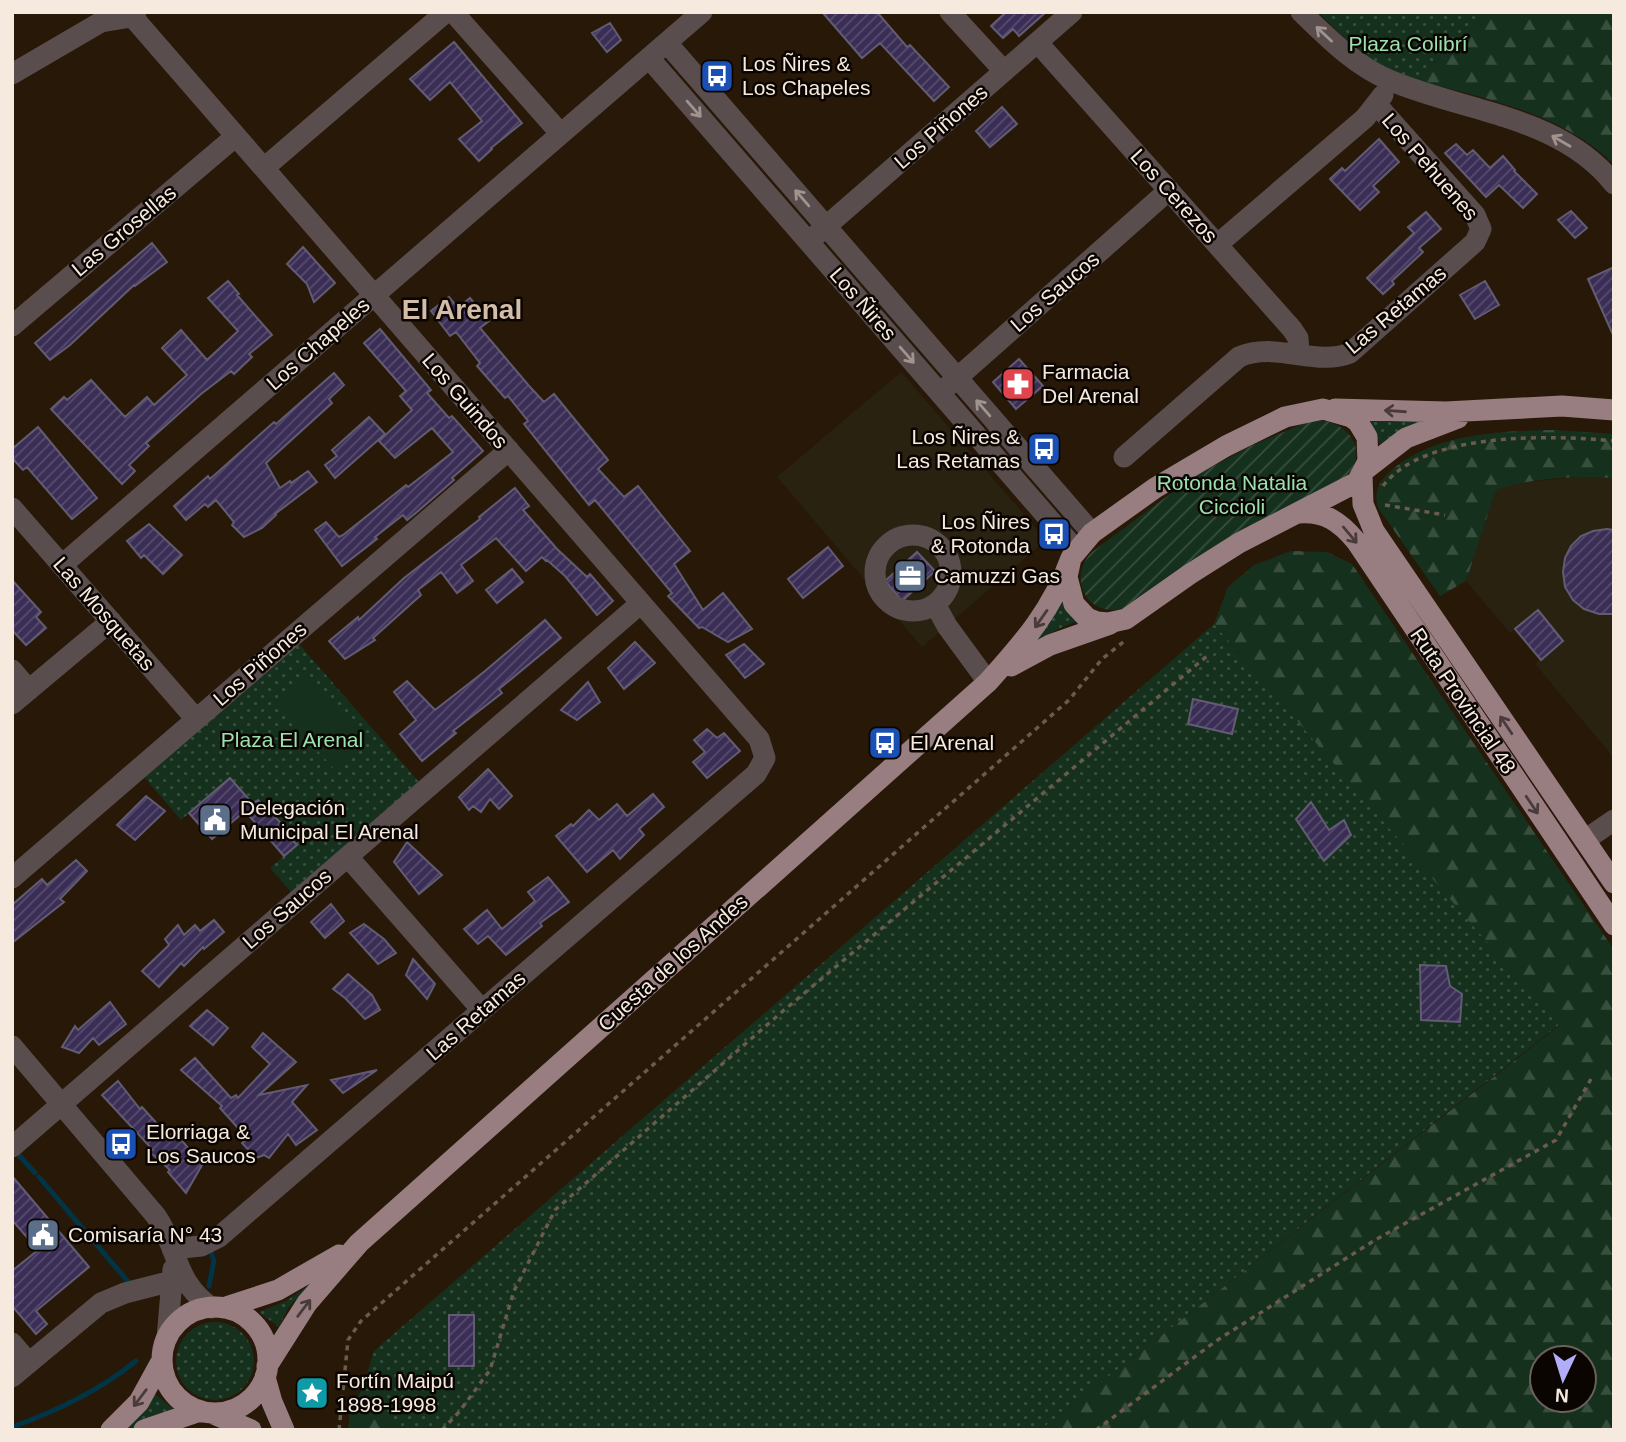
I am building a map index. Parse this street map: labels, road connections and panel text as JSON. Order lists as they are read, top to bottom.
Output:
{
  "streets": {
    "main road": ["Ruta Provincial 48", "Cuesta de los Andes"],
    "street": [
      "Los Piñones",
      "Los Pehuenes",
      "Los Cerezos",
      "Las Grosellas",
      "Los Saucos",
      "Los Ñires",
      "Las Retamas",
      "Los Chapeles",
      "Los Guindos",
      "Las Mosquetas"
    ]
  },
  "crossings": [
    ["Los Piñones", "Los Cerezos"],
    ["Los Piñones", "Los Ñires"],
    ["Los Piñones", "Los Guindos"],
    ["Los Piñones", "Las Mosquetas"],
    ["Los Pehuenes", "Las Retamas"],
    ["Los Cerezos", "Los Saucos"],
    ["Los Cerezos", "Las Retamas"],
    ["Las Grosellas", "Los Guindos"],
    ["Los Saucos", "Los Ñires"],
    ["Los Saucos", "Los Guindos"],
    ["Los Ñires", "Los Chapeles"],
    ["Los Ñires", "Cuesta de los Andes"],
    ["Las Retamas", "Los Guindos"],
    ["Los Chapeles", "Los Guindos"],
    ["Los Chapeles", "Las Mosquetas"]
  ],
  "districts": ["El Arenal"],
  "parks": ["Plaza Colibrí", "Rotonda Natalia Ciccioli", "Plaza El Arenal"],
  "places": {
    "bus stop": [
      "Los Ñires & Los Chapeles",
      "Los Ñires & Las Retamas",
      "Los Ñires & Rotonda",
      "El Arenal",
      "Elorriaga & Los Saucos"
    ],
    "pharmacy": ["Farmacia Del Arenal"],
    "office": ["Camuzzi Gas"],
    "public building": ["Delegación Municipal El Arenal", "Comisaría N° 43"],
    "place": ["Fortín Maipú 1898-1998"]
  },
  "north": "bottom"
}
